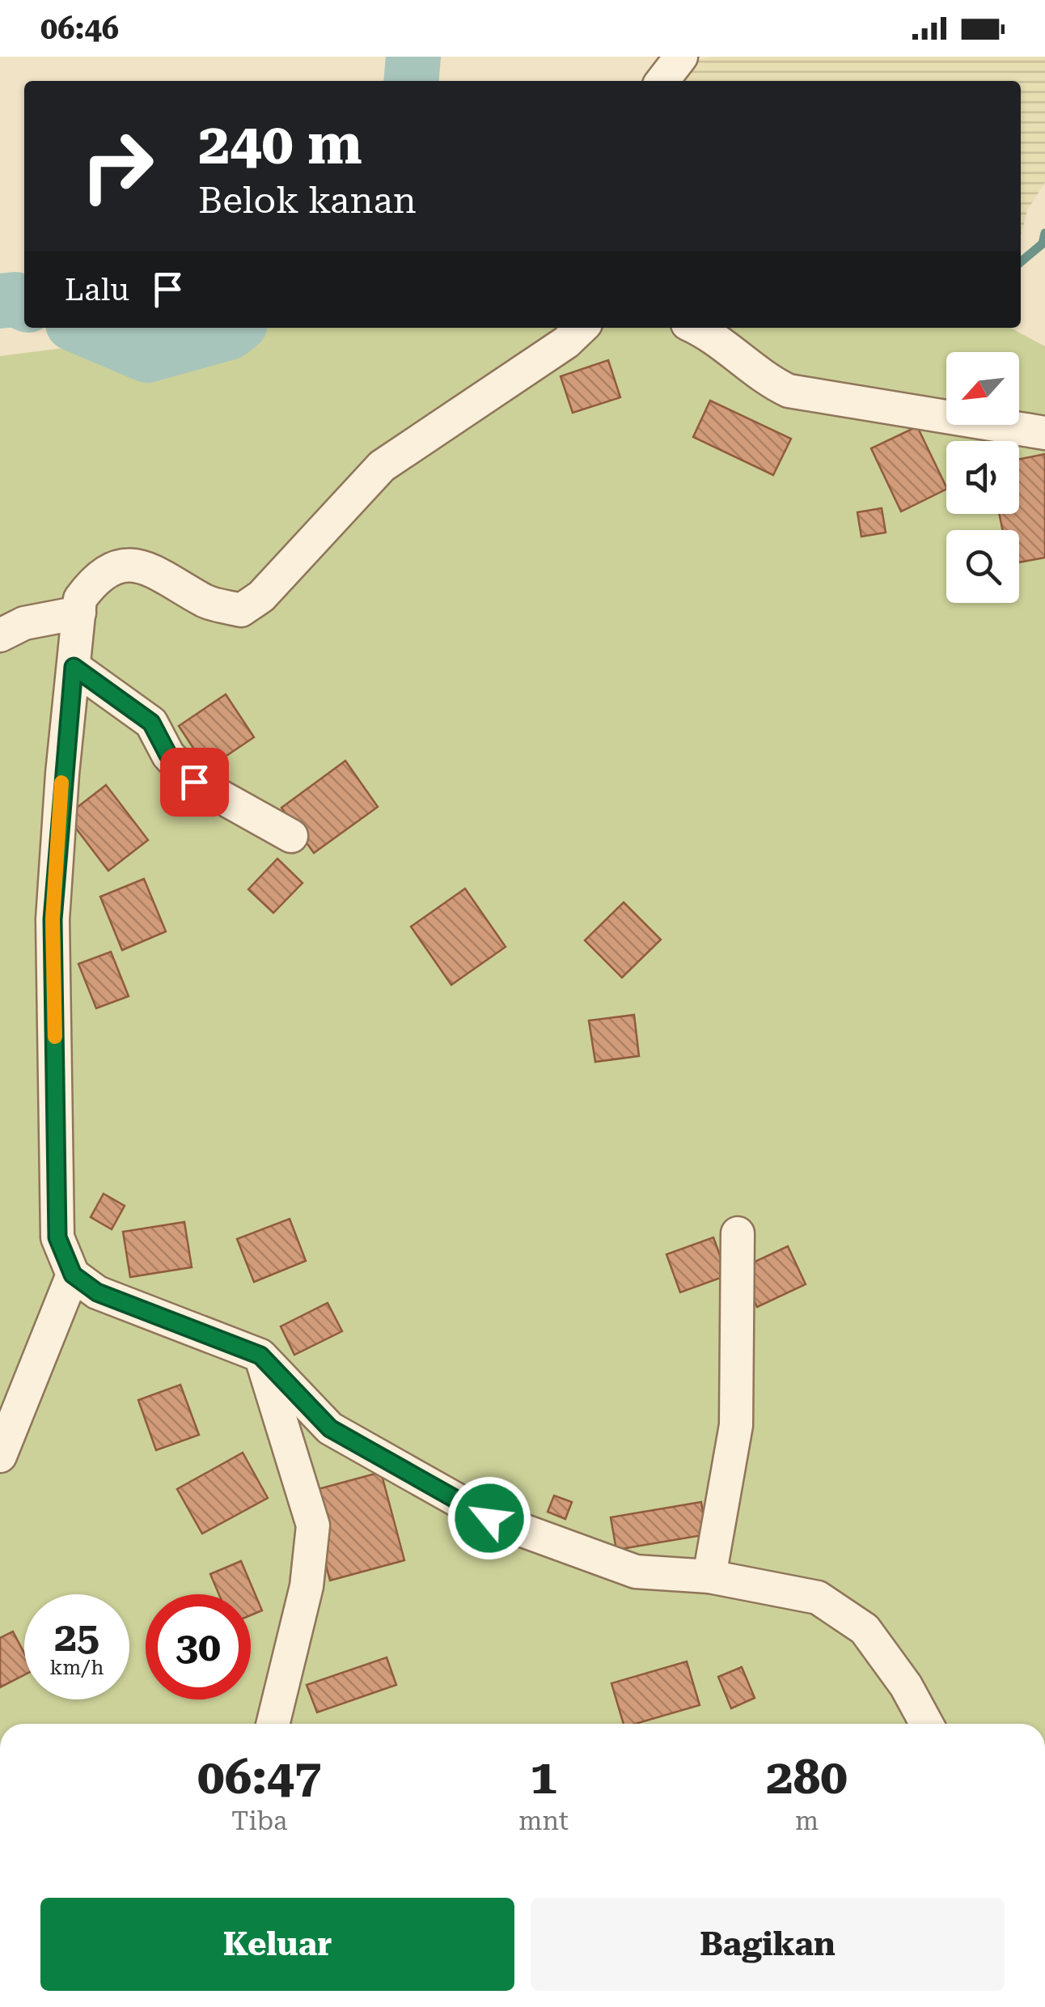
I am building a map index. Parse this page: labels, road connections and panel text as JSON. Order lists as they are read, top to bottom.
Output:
{
  "north": "bottom left",
  "page": {
    "status": "06:46",
    "turn": ["240 m", "Belok kanan"],
    "then": "Lalu",
    "speed": "25 km/h",
    "limit": "30",
    "eta": [
      "06:47",
      "Tiba",
      "1",
      "mnt",
      "280",
      "m"
    ],
    "buttons": ["Keluar", "Bagikan"]
  }
}
